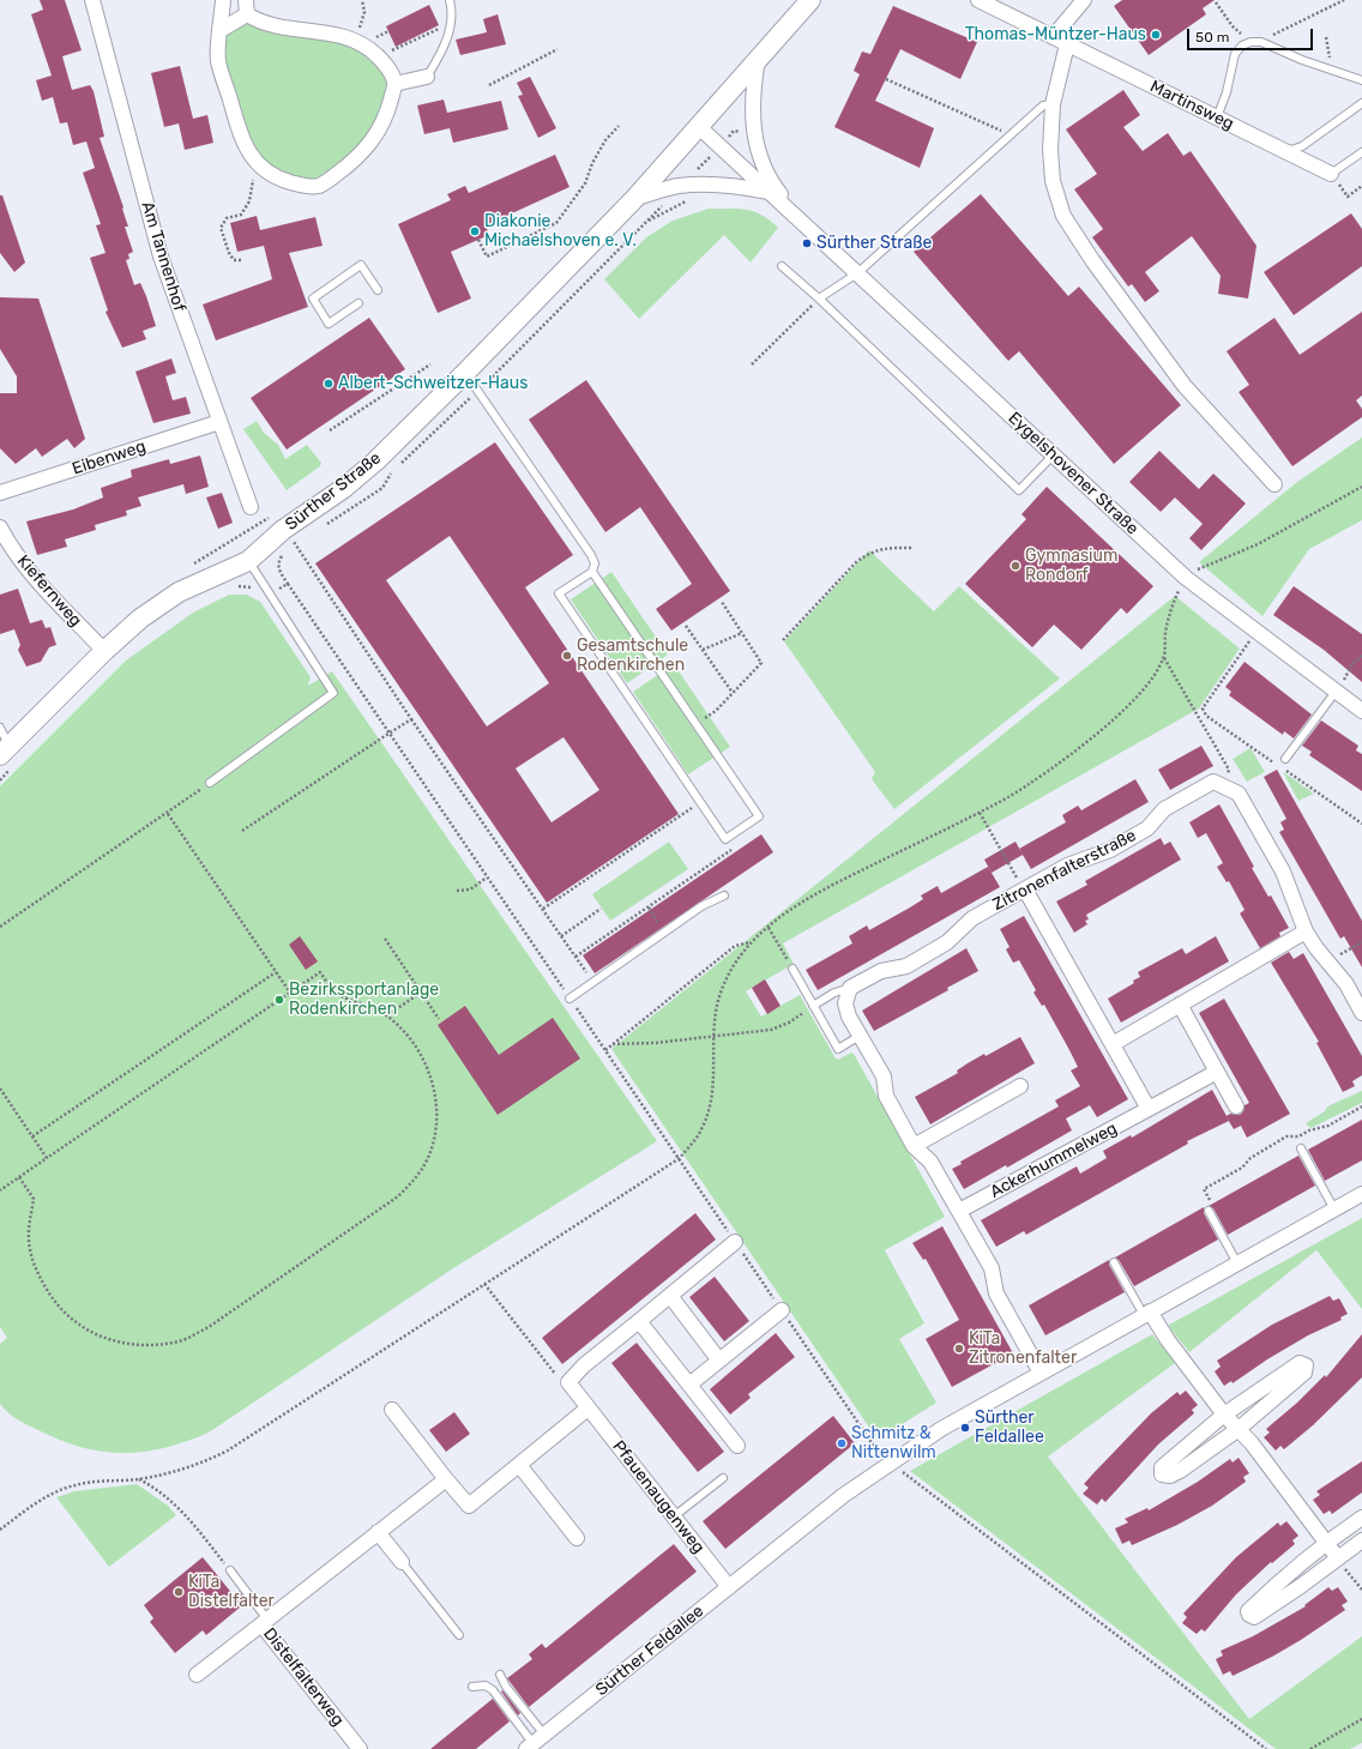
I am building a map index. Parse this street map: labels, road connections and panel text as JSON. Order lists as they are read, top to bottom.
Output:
{
  "streets": {
    "street": [
      "Martinsweg",
      "Am Tannenhof",
      "Eibenweg",
      "Eygelshovener Straße",
      "Sürther Straße",
      "Kiefernweg",
      "Zitronenfalterstraße",
      "Ackerhummelweg",
      "Pfauenaugenweg",
      "Sürther Feldallee",
      "Distelfalterweg"
    ]
  },
  "crossings": [
    ["Am Tannenhof", "Eibenweg"],
    ["Eygelshovener Straße", "Sürther Straße"],
    ["Sürther Straße", "Kiefernweg"],
    ["Pfauenaugenweg", "Sürther Feldallee"]
  ],
  "places": [
    "Thomas-Müntzer-Haus",
    "Diakonie Michaelshoven e. V.",
    "Sürther Straße",
    "Albert-Schweitzer-Haus",
    "Gymnasium Rondorf",
    "Gesamtschule Rodenkirchen",
    "Bezirkssportanlage Rodenkirchen",
    "KiTa Zitronenfalter",
    "Sürther Feldallee",
    "Schmitz & Nittenwilm",
    "KiTa Distelfalter"
  ],
  "scale_bar": "50 m"
}
